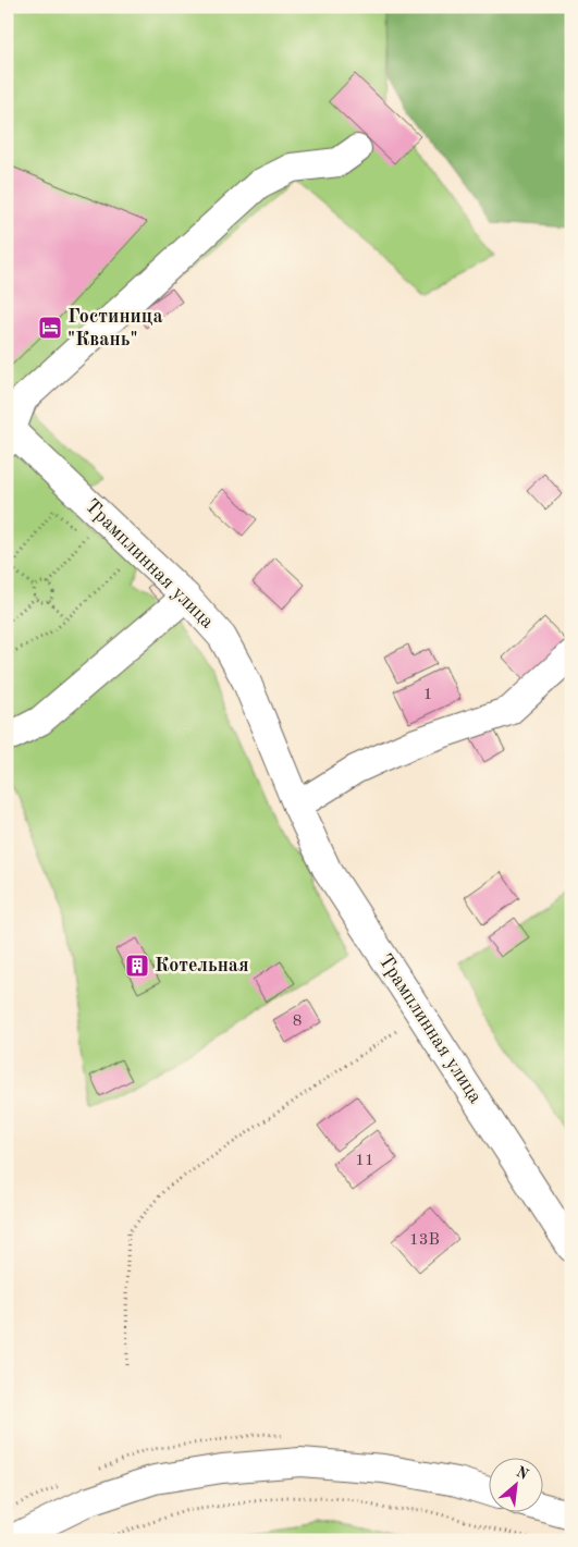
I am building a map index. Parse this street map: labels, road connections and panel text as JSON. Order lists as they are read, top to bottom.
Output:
{
  "streets": {
    "street": ["Трамплинная улица"]
  },
  "places": {
    "hotel": ["Гостиница \"Квань\""],
    "building": ["Котельная"]
  },
  "house_numbers": [
    "1",
    "8",
    "11",
    "13В"
  ],
  "north": "top right"
}
